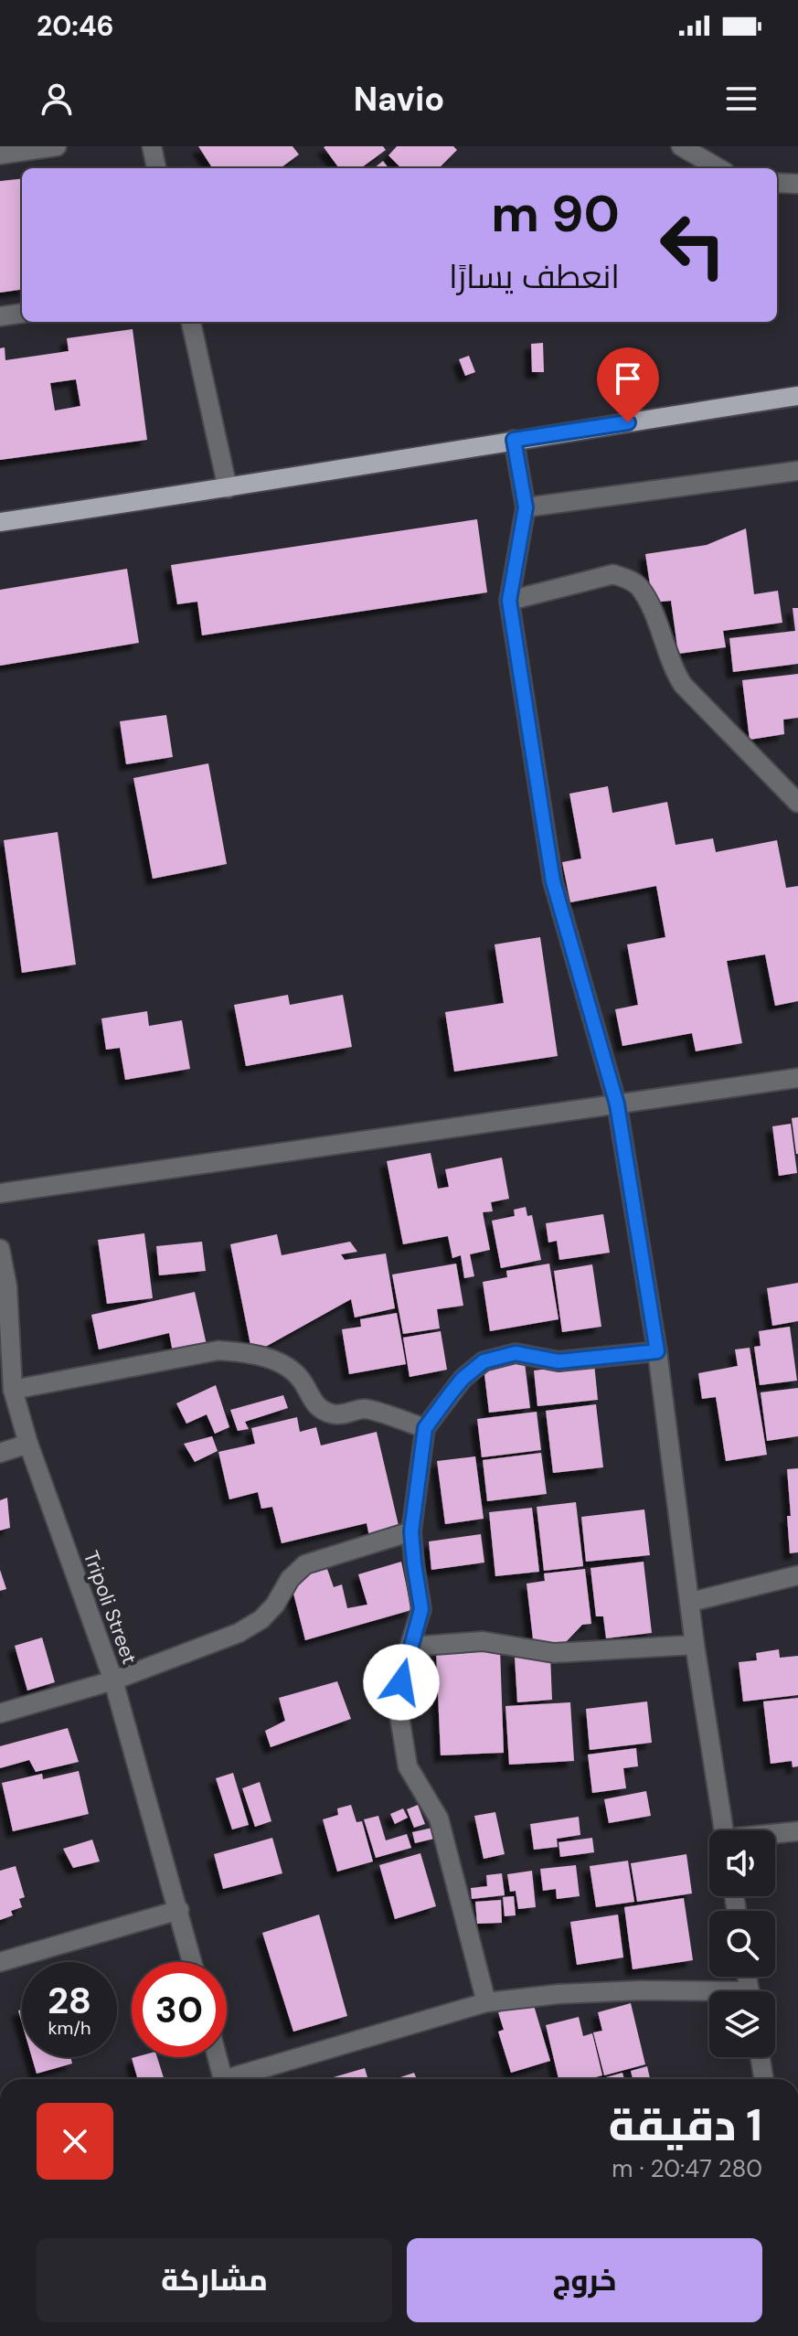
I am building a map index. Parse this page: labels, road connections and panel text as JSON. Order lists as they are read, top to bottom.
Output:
{
  "streets": {
    "street": ["Tripoli Street"]
  },
  "page": {
    "status": "20:46",
    "header": "Navio",
    "turn": ["90 m", "انعطف يسارًا"],
    "speed": "28 km/h",
    "limit": "30",
    "heading": ["1 دقيقة", "280 m · 20:47"],
    "buttons": ["خروج", "مشاركة"]
  }
}
